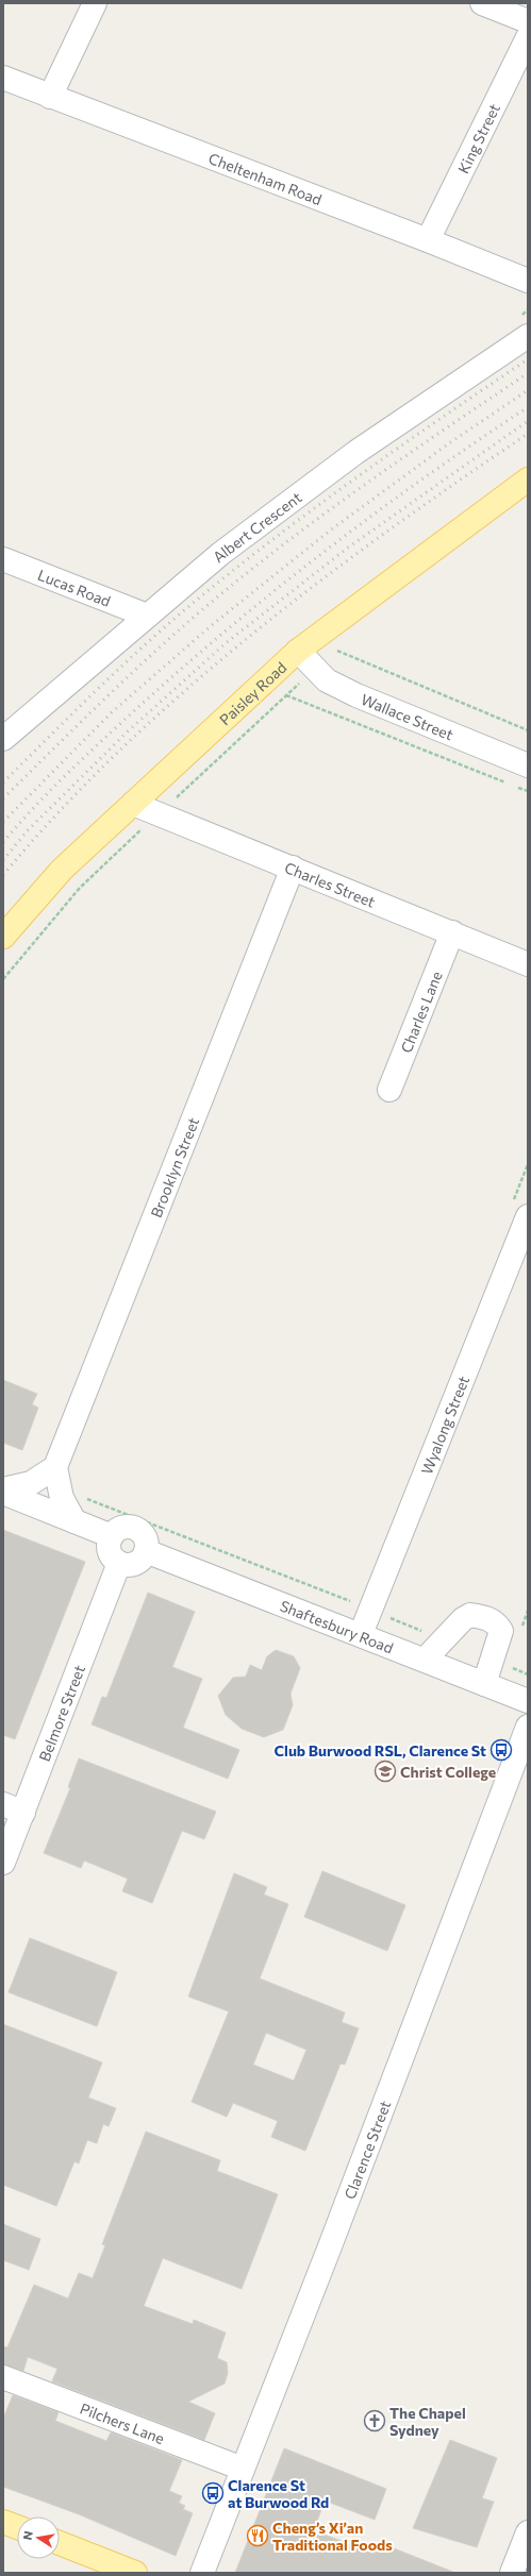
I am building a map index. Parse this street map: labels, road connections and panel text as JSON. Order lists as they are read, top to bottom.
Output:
{
  "streets": {
    "main road": ["Paisley Road"],
    "street": [
      "King Street",
      "Cheltenham Road",
      "Albert Crescent",
      "Lucas Road",
      "Wallace Street",
      "Charles Street",
      "Charles Lane",
      "Brooklyn Street",
      "Wyalong Street",
      "Shaftesbury Road",
      "Belmore Street",
      "Clarence Street",
      "Pilchers Lane"
    ]
  },
  "crossings": [
    ["King Street", "Cheltenham Road"],
    ["Albert Crescent", "Lucas Road"],
    ["Paisley Road", "Wallace Street"],
    ["Paisley Road", "Charles Street"],
    ["Charles Street", "Charles Lane"],
    ["Charles Street", "Brooklyn Street"],
    ["Wyalong Street", "Shaftesbury Road"],
    ["Shaftesbury Road", "Belmore Street"],
    ["Clarence Street", "Pilchers Lane"]
  ],
  "places": {
    "bus stop": ["Club Burwood RSL, Clarence St", "Clarence St at Burwood Rd"],
    "school or university": ["Christ College"],
    "church": ["The Chapel Sydney"],
    "restaurant": ["Cheng’s Xi’an Traditional Foods"]
  },
  "north": "left"
}
